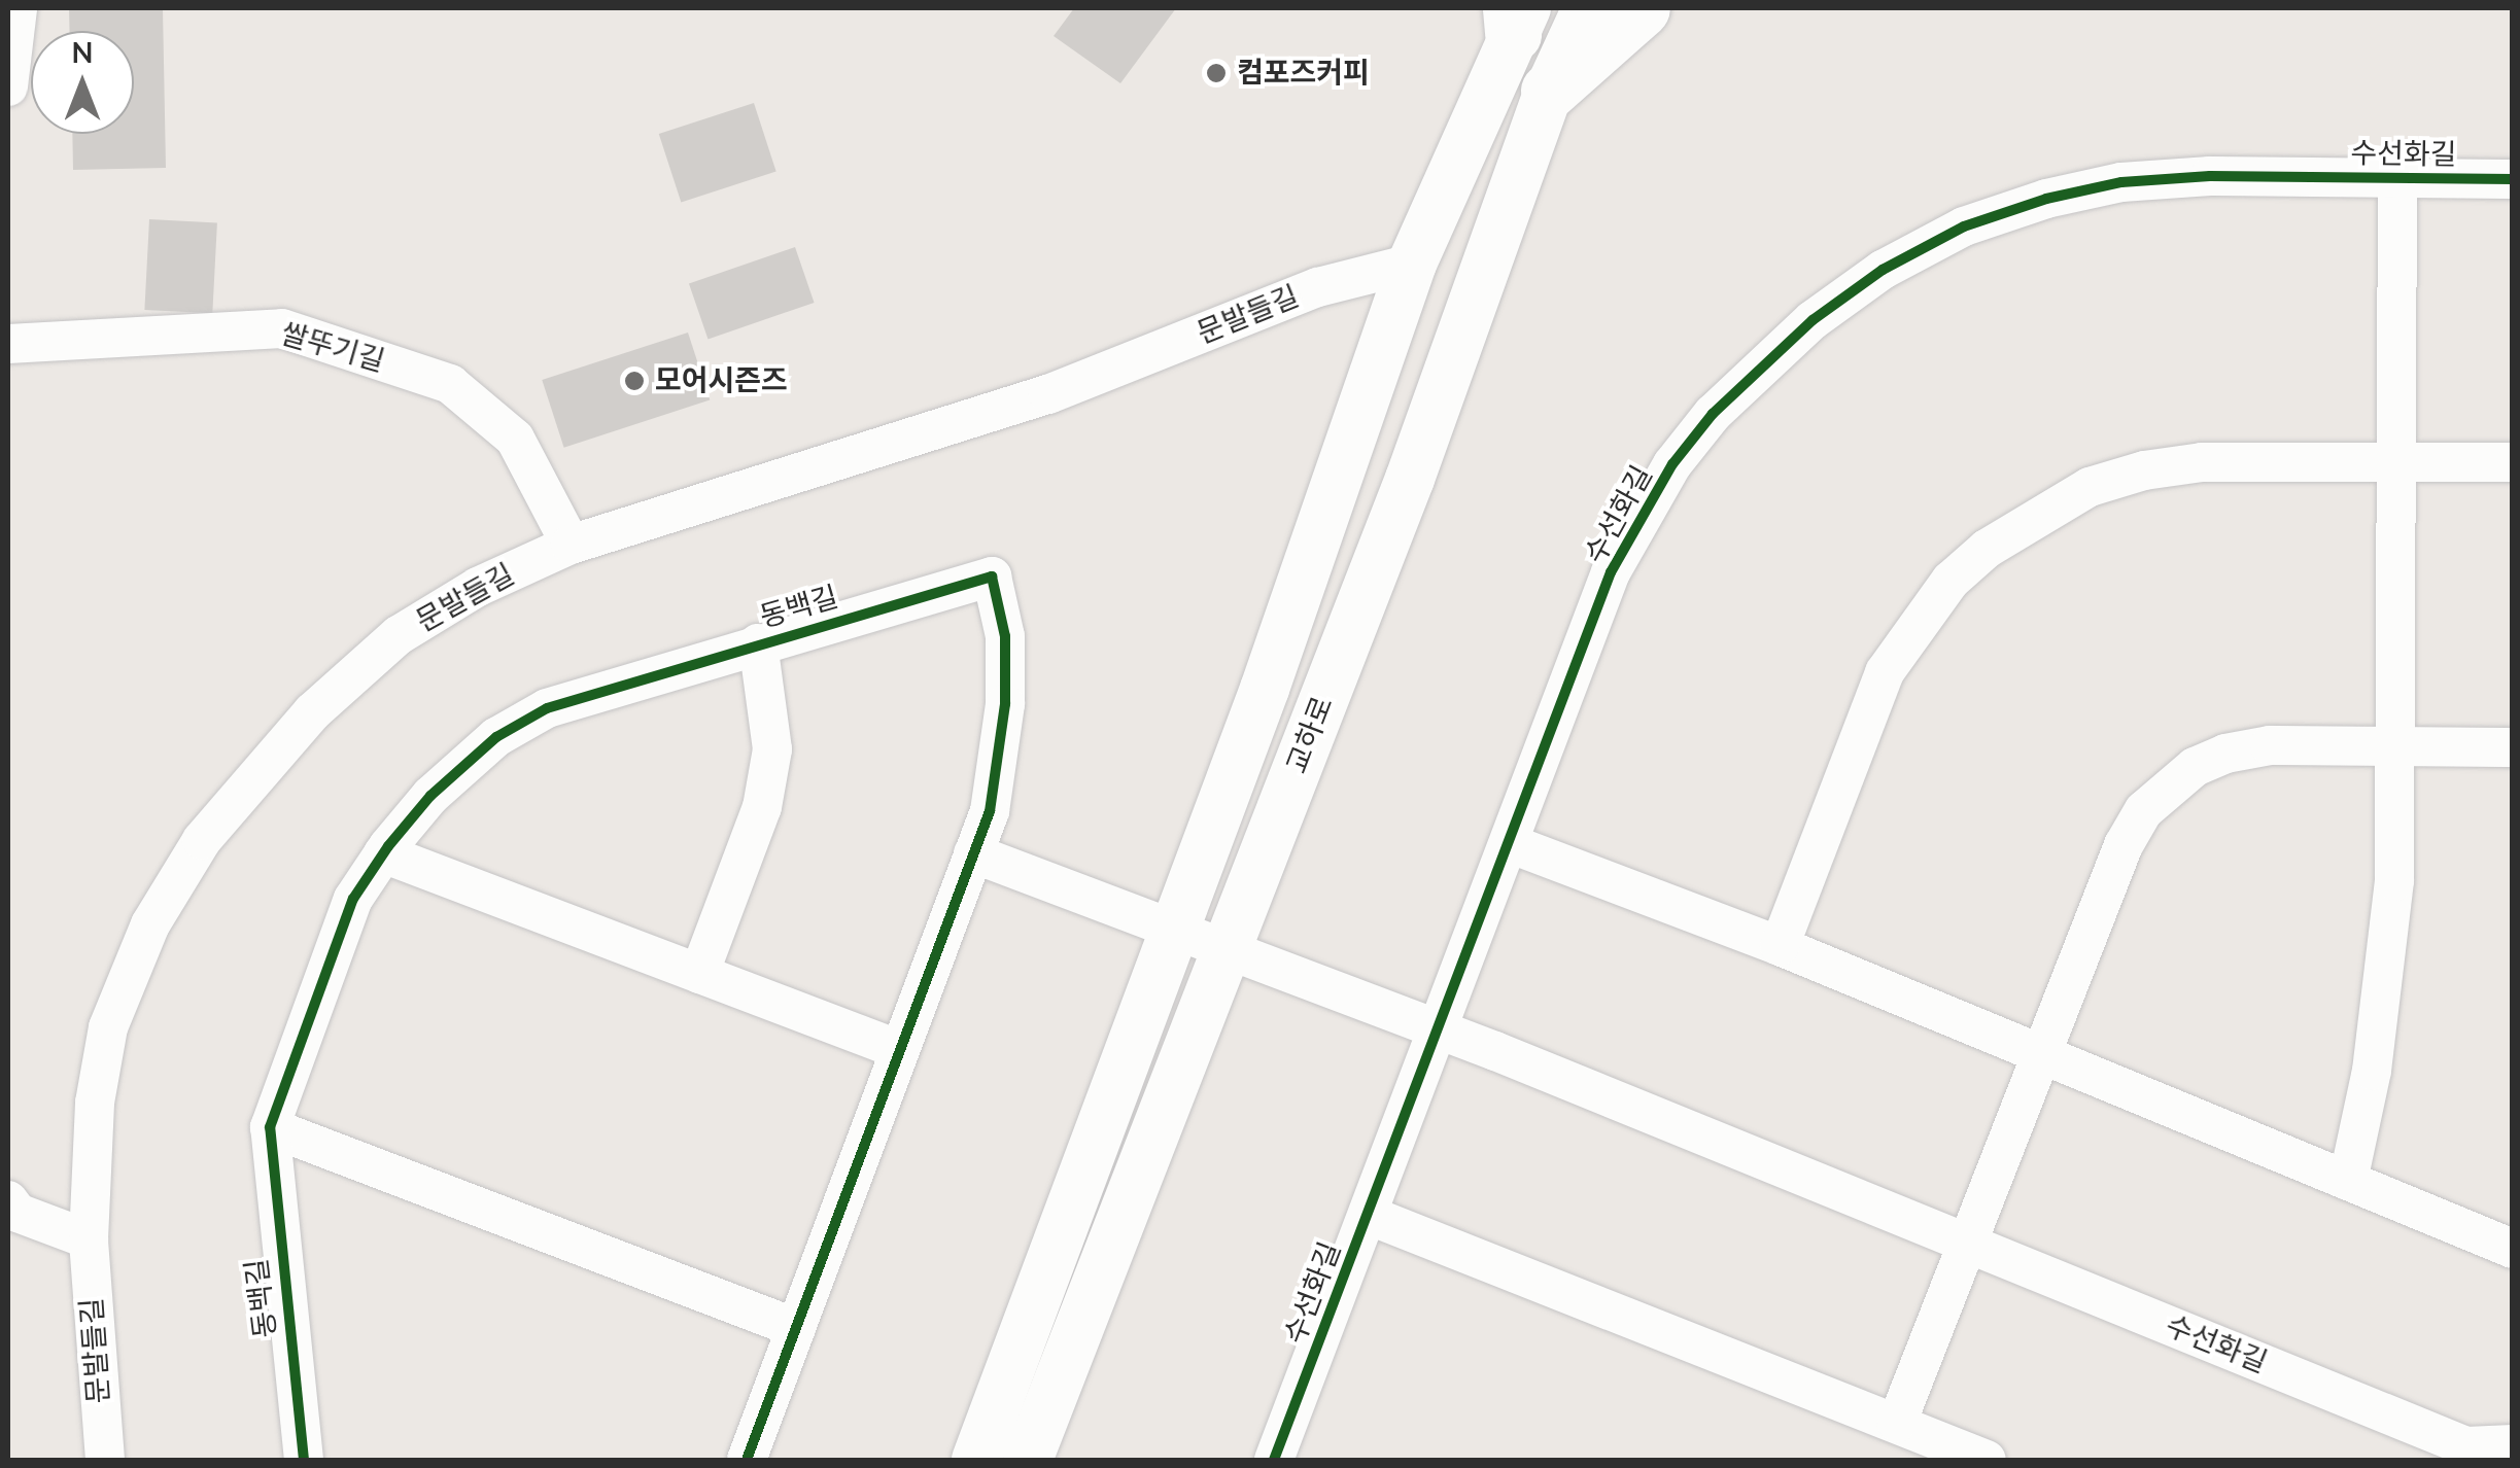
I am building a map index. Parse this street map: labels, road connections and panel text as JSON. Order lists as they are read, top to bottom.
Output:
{
  "streets": {
    "street": [
      "수선화길",
      "문발들길",
      "쌀뚜기길",
      "동백길",
      "교하로"
    ]
  },
  "crossings": [
    ["수선화길", "동백길"],
    ["수선화길", "교하로"],
    ["문발들길", "쌀뚜기길"],
    ["문발들길", "교하로"]
  ],
  "places": ["컴포즈커피", "모어시즌즈"],
  "north": "top"
}
